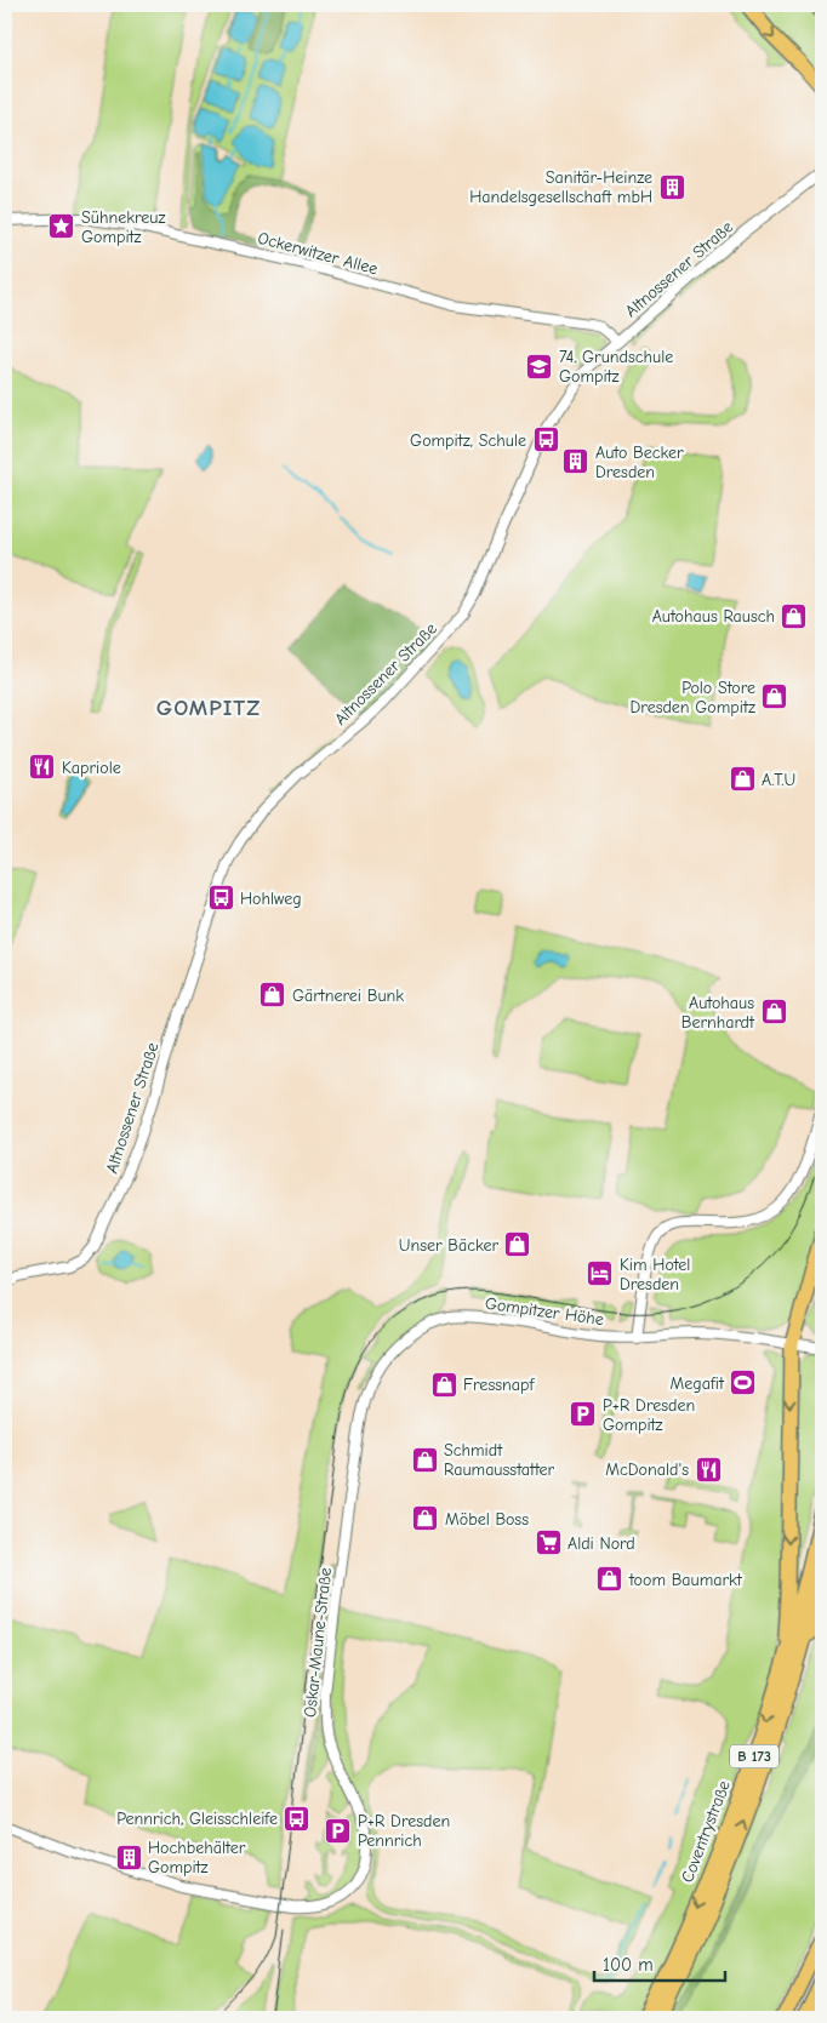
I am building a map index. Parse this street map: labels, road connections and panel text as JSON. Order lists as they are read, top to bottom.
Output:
{
  "streets": {
    "highway": ["B 173", "Coventrystraße"],
    "street": [
      "Ockerwitzer Allee",
      "Altnossener Straße",
      "Gompitzer Höhe",
      "Oskar-Maune-Straße"
    ]
  },
  "crossings": [
    ["Ockerwitzer Allee", "Altnossener Straße"],
    ["Gompitzer Höhe", "Oskar-Maune-Straße"],
    ["B 173", "Coventrystraße"]
  ],
  "districts": ["GOMPITZ"],
  "places": {
    "building": ["Sanitär-Heinze Handelsgesellschaft mbH", "Auto Becker Dresden", "Hochbehälter Gompitz"],
    "place": ["Sühnekreuz Gompitz"],
    "school or university": ["74. Grundschule Gompitz"],
    "bus stop": ["Gompitz, Schule", "Hohlweg", "Pennrich, Gleisschleife"],
    "shop": [
      "Autohaus Rausch",
      "Polo Store Dresden Gompitz",
      "A.T.U",
      "Gärtnerei Bunk",
      "Autohaus Bernhardt",
      "Unser Bäcker",
      "Fressnapf",
      "Schmidt Raumausstatter",
      "Möbel Boss",
      "toom Baumarkt"
    ],
    "restaurant": ["Kapriole", "McDonald's"],
    "hotel": ["Kim Hotel Dresden"],
    "sports": ["Megafit"],
    "parking": ["P+R Dresden Gompitz", "P+R Dresden Pennrich"],
    "supermarket": ["Aldi Nord"]
  },
  "scale_bar": "100 m"
}
